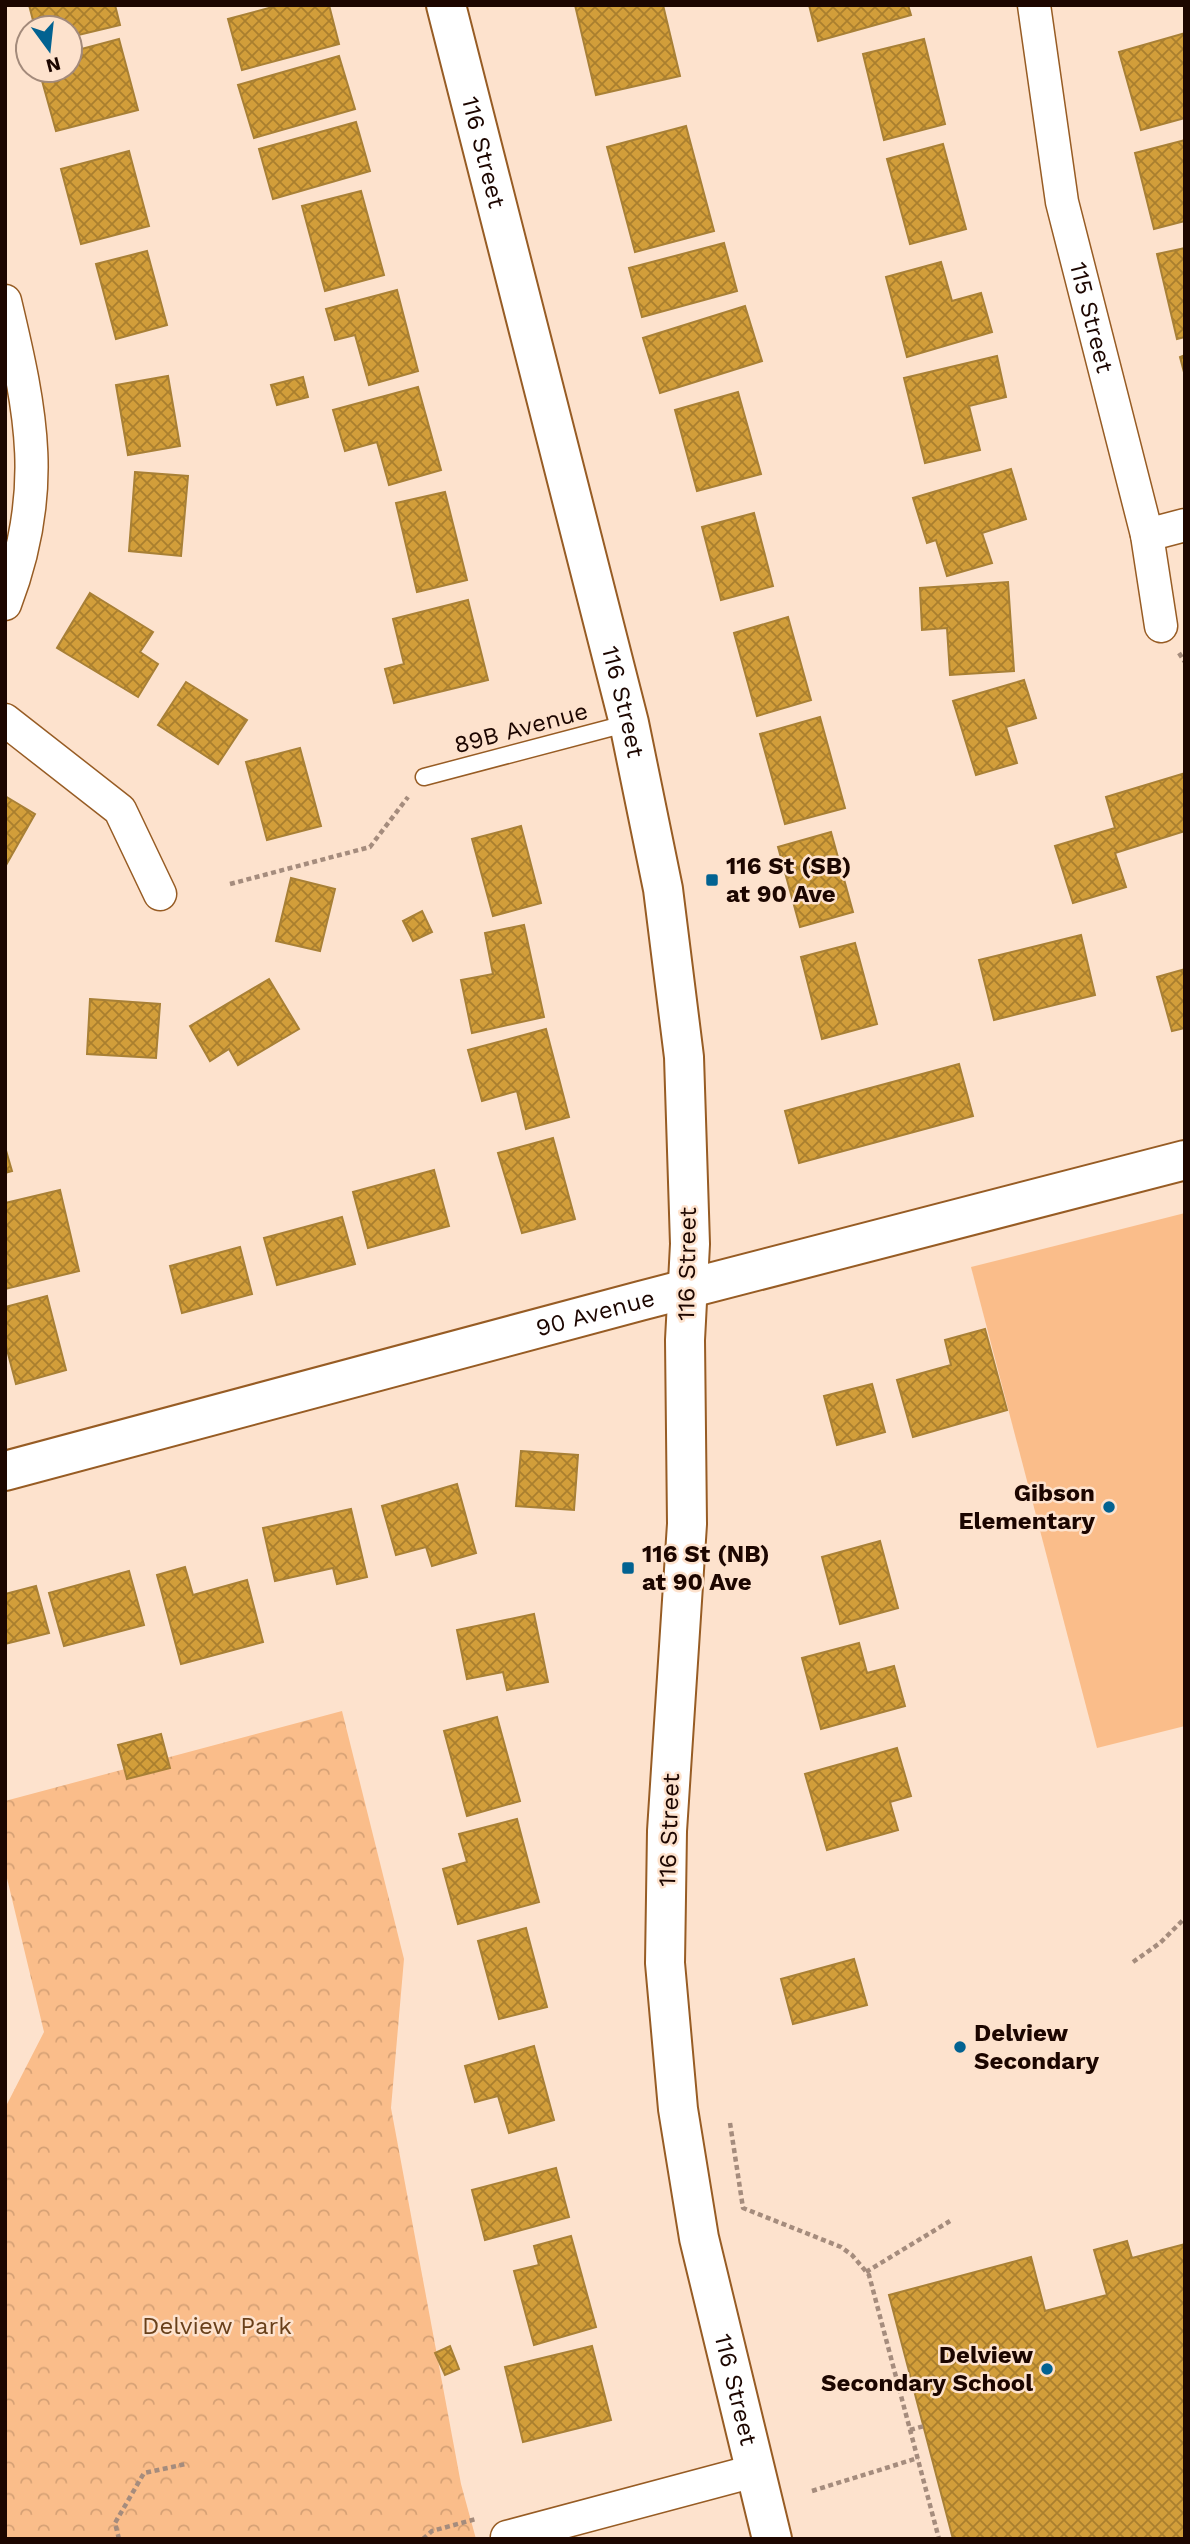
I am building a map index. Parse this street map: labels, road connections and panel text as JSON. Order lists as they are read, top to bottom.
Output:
{
  "streets": {
    "street": ["116 Street", "115 Street", "90 Avenue"],
    "lane": ["89B Avenue"]
  },
  "crossings": [
    ["116 Street", "89B Avenue"],
    ["116 Street", "90 Avenue"]
  ],
  "parks": ["Delview Park"],
  "places": {
    "transit": ["116 St (SB) at 90 Ave", "116 St (NB) at 90 Ave"],
    "other": ["Gibson Elementary", "Delview Secondary", "Delview Secondary School"]
  },
  "north": "bottom"
}
